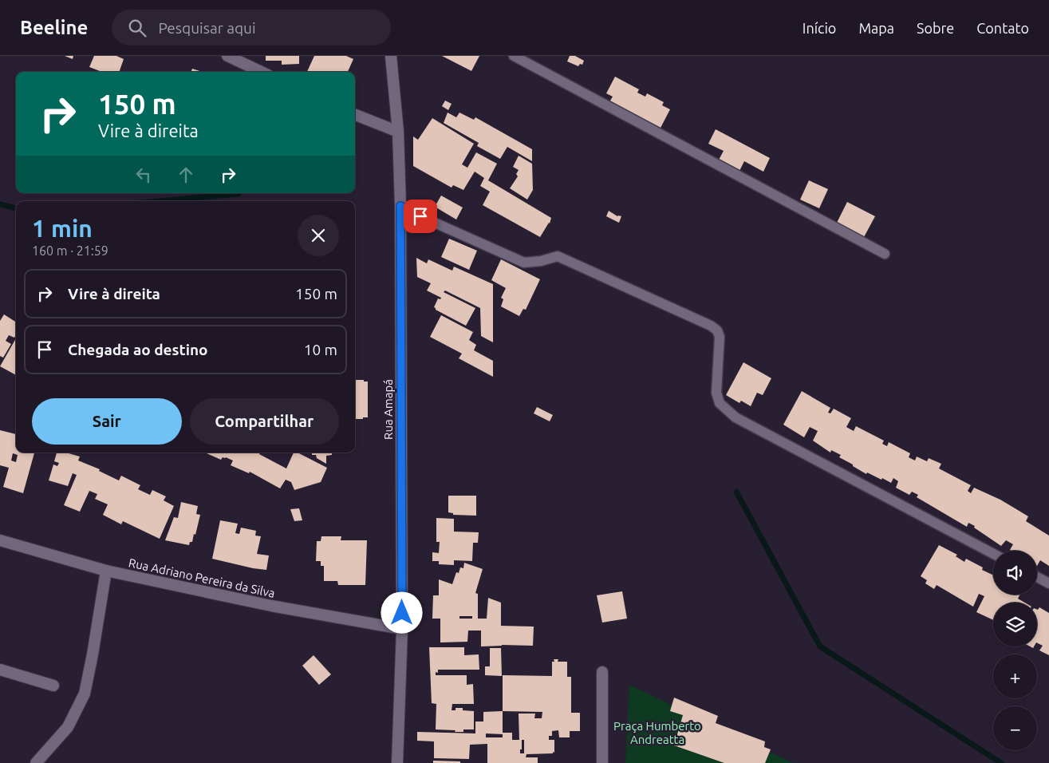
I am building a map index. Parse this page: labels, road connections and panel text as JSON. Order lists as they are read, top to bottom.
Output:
{
  "streets": {
    "street": ["Rua Amapá", "Rua Adriano Pereira da Silva"]
  },
  "crossings": [
    ["Rua Amapá", "Rua Adriano Pereira da Silva"]
  ],
  "parks": ["Praça Humberto Andreatta"],
  "page": {
    "header": "Beeline",
    "search": "Pesquisar aqui",
    "nav": [
      "Início",
      "Mapa",
      "Sobre",
      "Contato"
    ],
    "turn": ["150 m", "Vire à direita"],
    "heading": ["1 min", "160 m · 21:59"],
    "list": [
      {
        "name": "Vire à direita",
        "value": "150 m"
      },
      {
        "name": "Chegada ao destino",
        "value": "10 m"
      }
    ],
    "buttons": ["Sair", "Compartilhar"],
    "map_buttons": ["+", "−"]
  }
}
